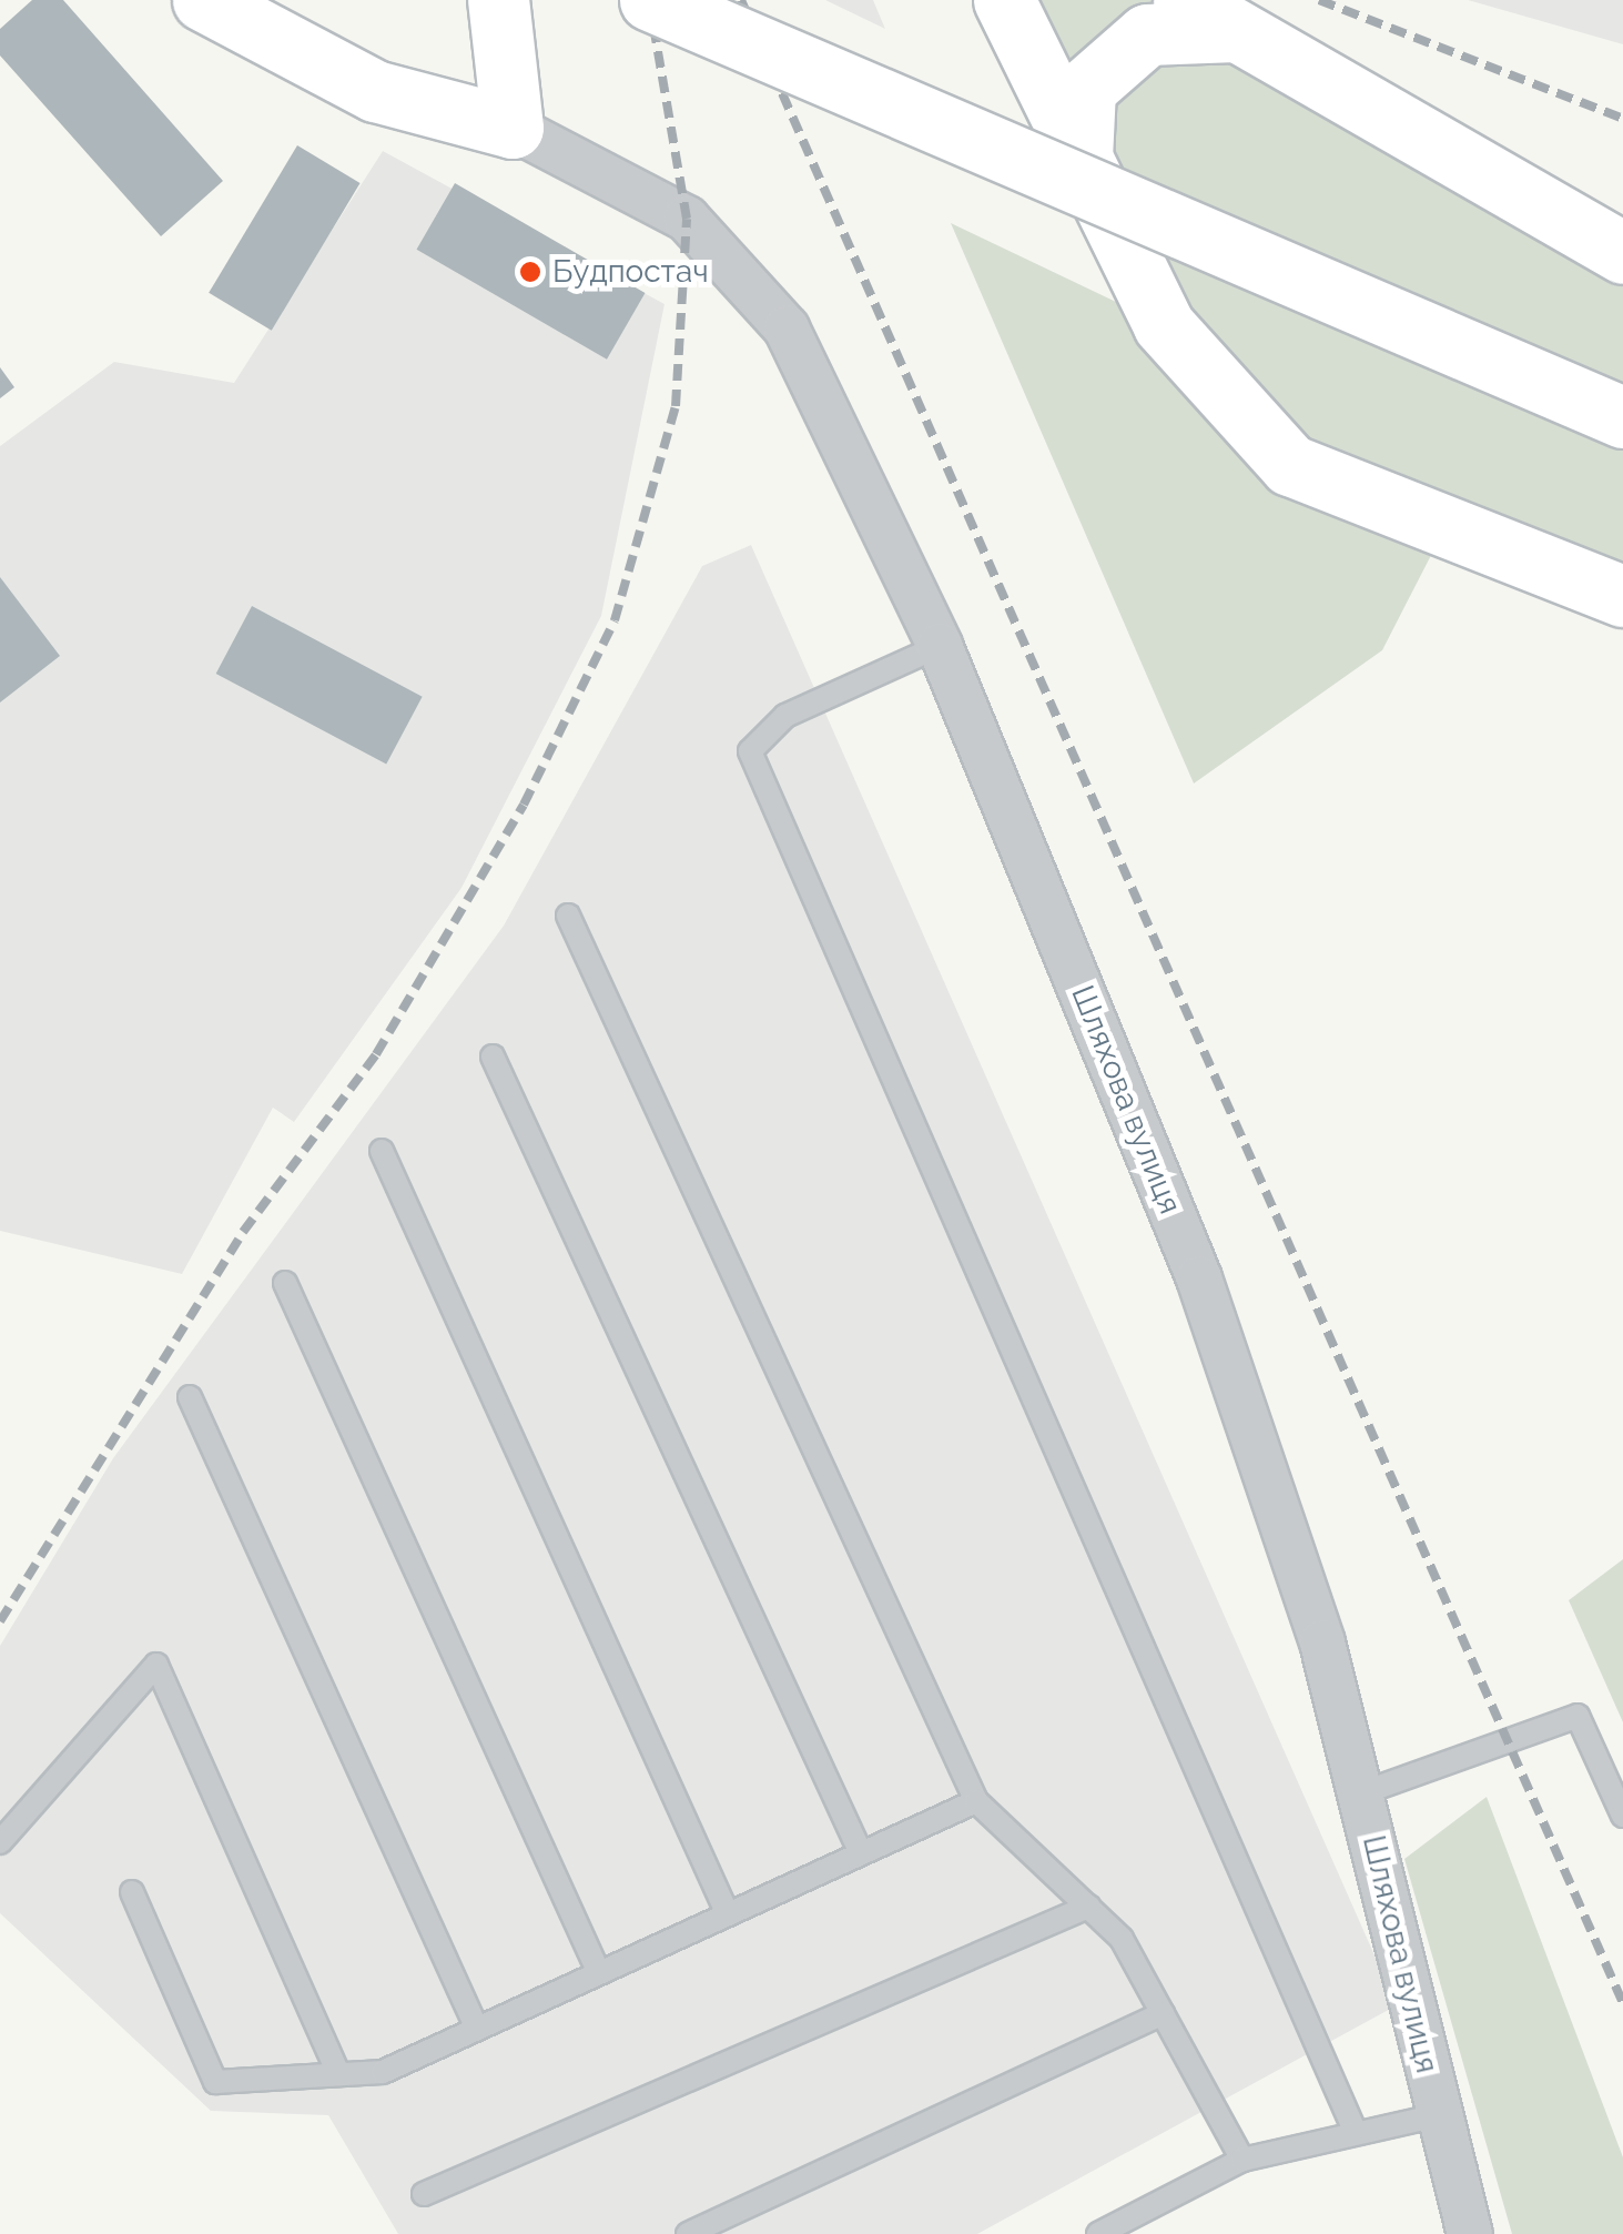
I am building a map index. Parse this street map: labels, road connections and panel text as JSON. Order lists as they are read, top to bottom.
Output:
{
  "streets": {
    "street": ["Шляхова вулиця"]
  },
  "places": ["Будпостач"]
}
